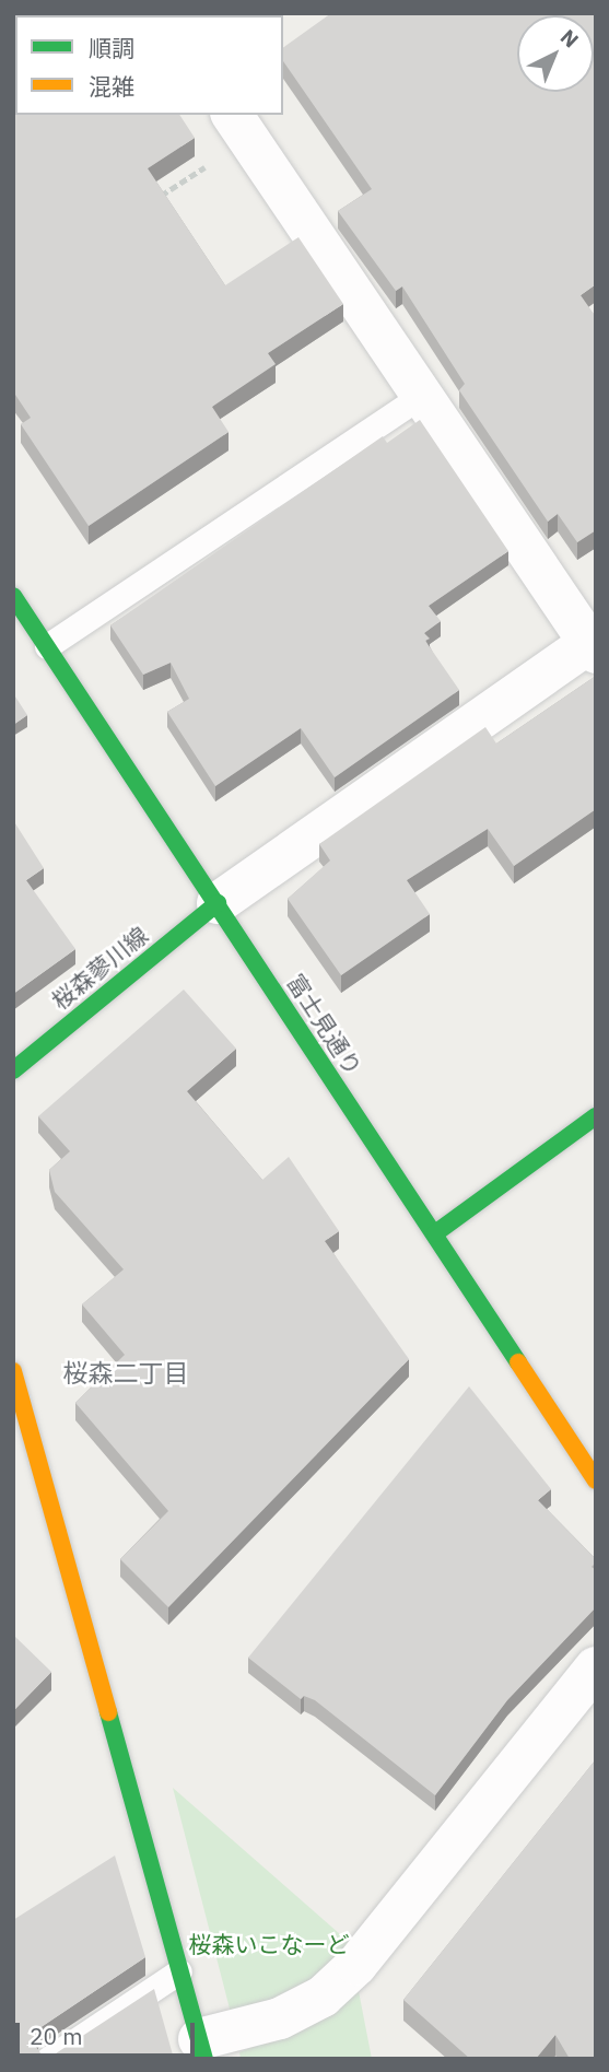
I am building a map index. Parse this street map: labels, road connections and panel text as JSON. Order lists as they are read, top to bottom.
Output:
{
  "streets": {
    "street": ["桜森蓼川線", "富士見通り"]
  },
  "crossings": [
    ["桜森蓼川線", "富士見通り"]
  ],
  "districts": ["桜森二丁目"],
  "parks": ["桜森いこなーど"],
  "legend": ["順調", "混雑"],
  "scale_bar": "20 m",
  "north": "top right"
}
